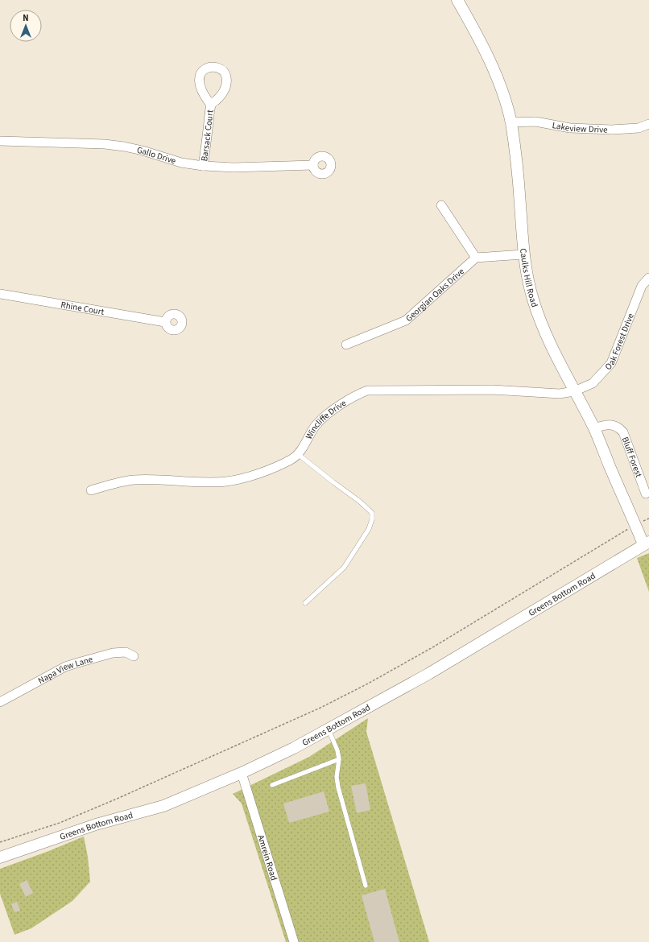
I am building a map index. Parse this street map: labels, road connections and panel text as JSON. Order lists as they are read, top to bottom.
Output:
{
  "streets": {
    "street": [
      "Lakeview Drive",
      "Barsack Court",
      "Gallo Drive",
      "Caulks Hill Road",
      "Georgian Oaks Drive",
      "Rhine Court",
      "Oak Forest Drive",
      "Wincliffe Drive",
      "Bluff Forest",
      "Greens Bottom Road",
      "Napa View Lane",
      "Amrein Road"
    ]
  },
  "crossings": [
    ["Lakeview Drive", "Caulks Hill Road"],
    ["Barsack Court", "Gallo Drive"],
    ["Caulks Hill Road", "Oak Forest Drive"],
    ["Caulks Hill Road", "Wincliffe Drive"],
    ["Caulks Hill Road", "Bluff Forest"],
    ["Caulks Hill Road", "Greens Bottom Road"],
    ["Oak Forest Drive", "Wincliffe Drive"],
    ["Greens Bottom Road", "Amrein Road"]
  ],
  "north": "top"
}
